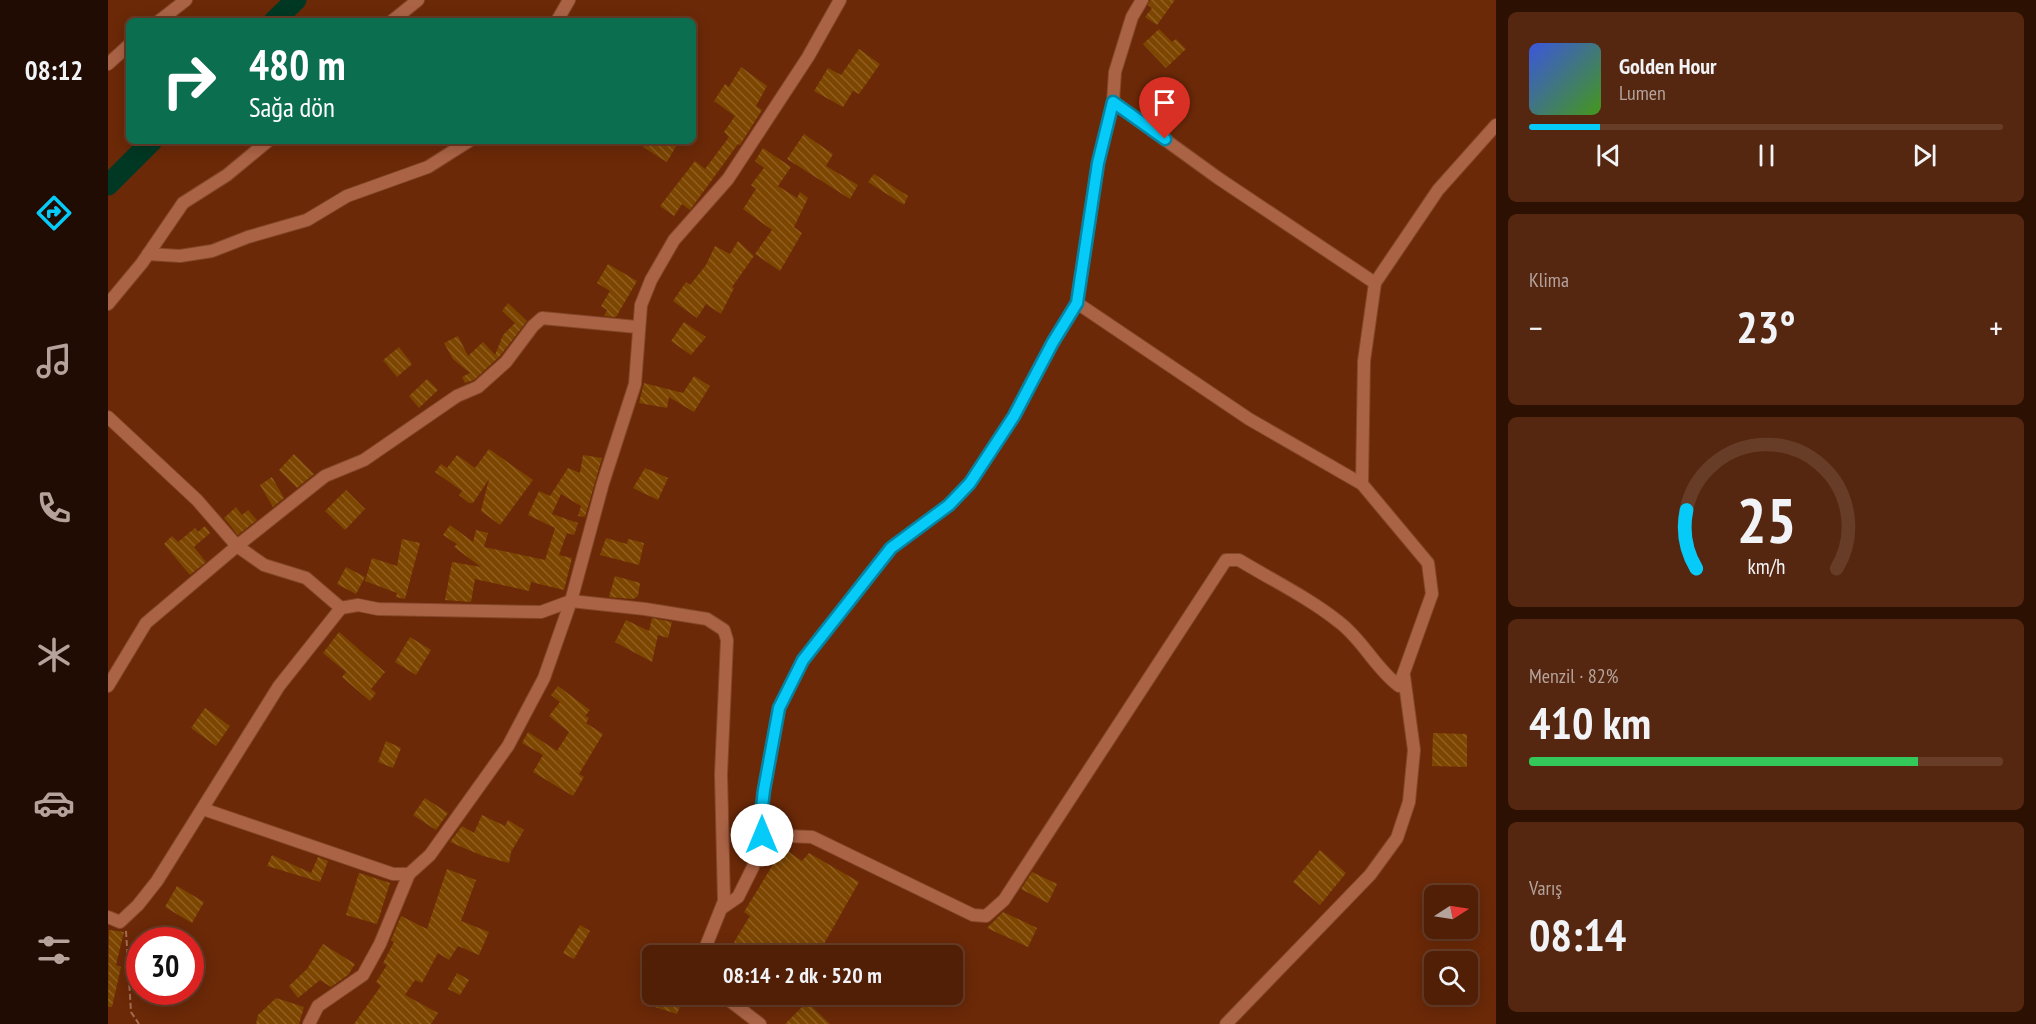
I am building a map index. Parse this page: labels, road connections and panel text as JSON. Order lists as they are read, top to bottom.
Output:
{
  "north": "right",
  "page": {
    "tabs": "08:12",
    "turn": ["480 m", "Sağa dön"],
    "song": ["Golden Hour", "Lumen"],
    "tile": [
      "Klima",
      ["Menzil · 82%", "410 km"],
      ["Varış", "08:14"]
    ],
    "heat": ["−", "23°", "+"],
    "limit": "30",
    "trip": "08:14 · 2 dk · 520 m",
    "gauge": ["25", "km/h"]
  }
}
